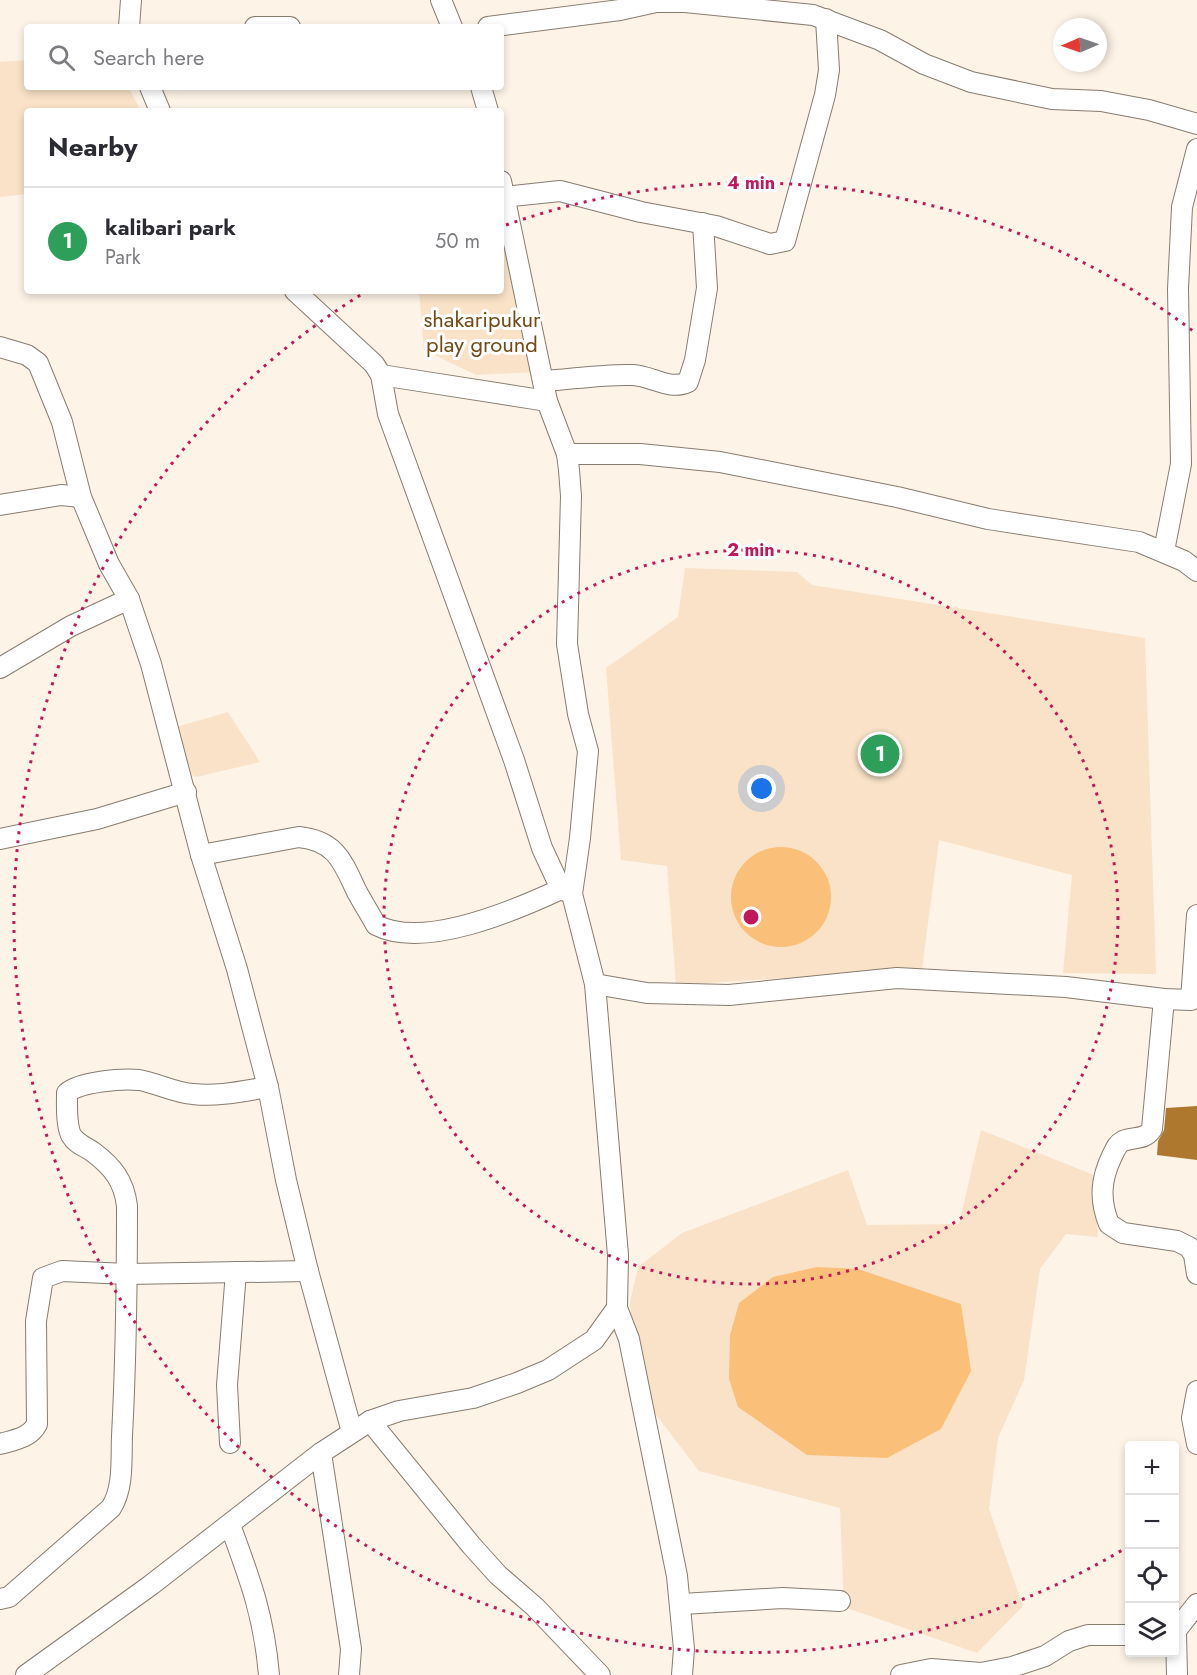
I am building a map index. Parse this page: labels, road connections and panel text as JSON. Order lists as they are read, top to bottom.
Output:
{
  "parks": ["shakaripukur play ground"],
  "north": "left",
  "page": {
    "search": "Search here",
    "heading": "Nearby",
    "list": [
      {
        "mark": "1",
        "name": "kalibari park",
        "note": "Park",
        "value": "50 m"
      }
    ],
    "pins": "1",
    "map_buttons": ["+", "−"]
  },
  "rings": ["4 min", "2 min"]
}
